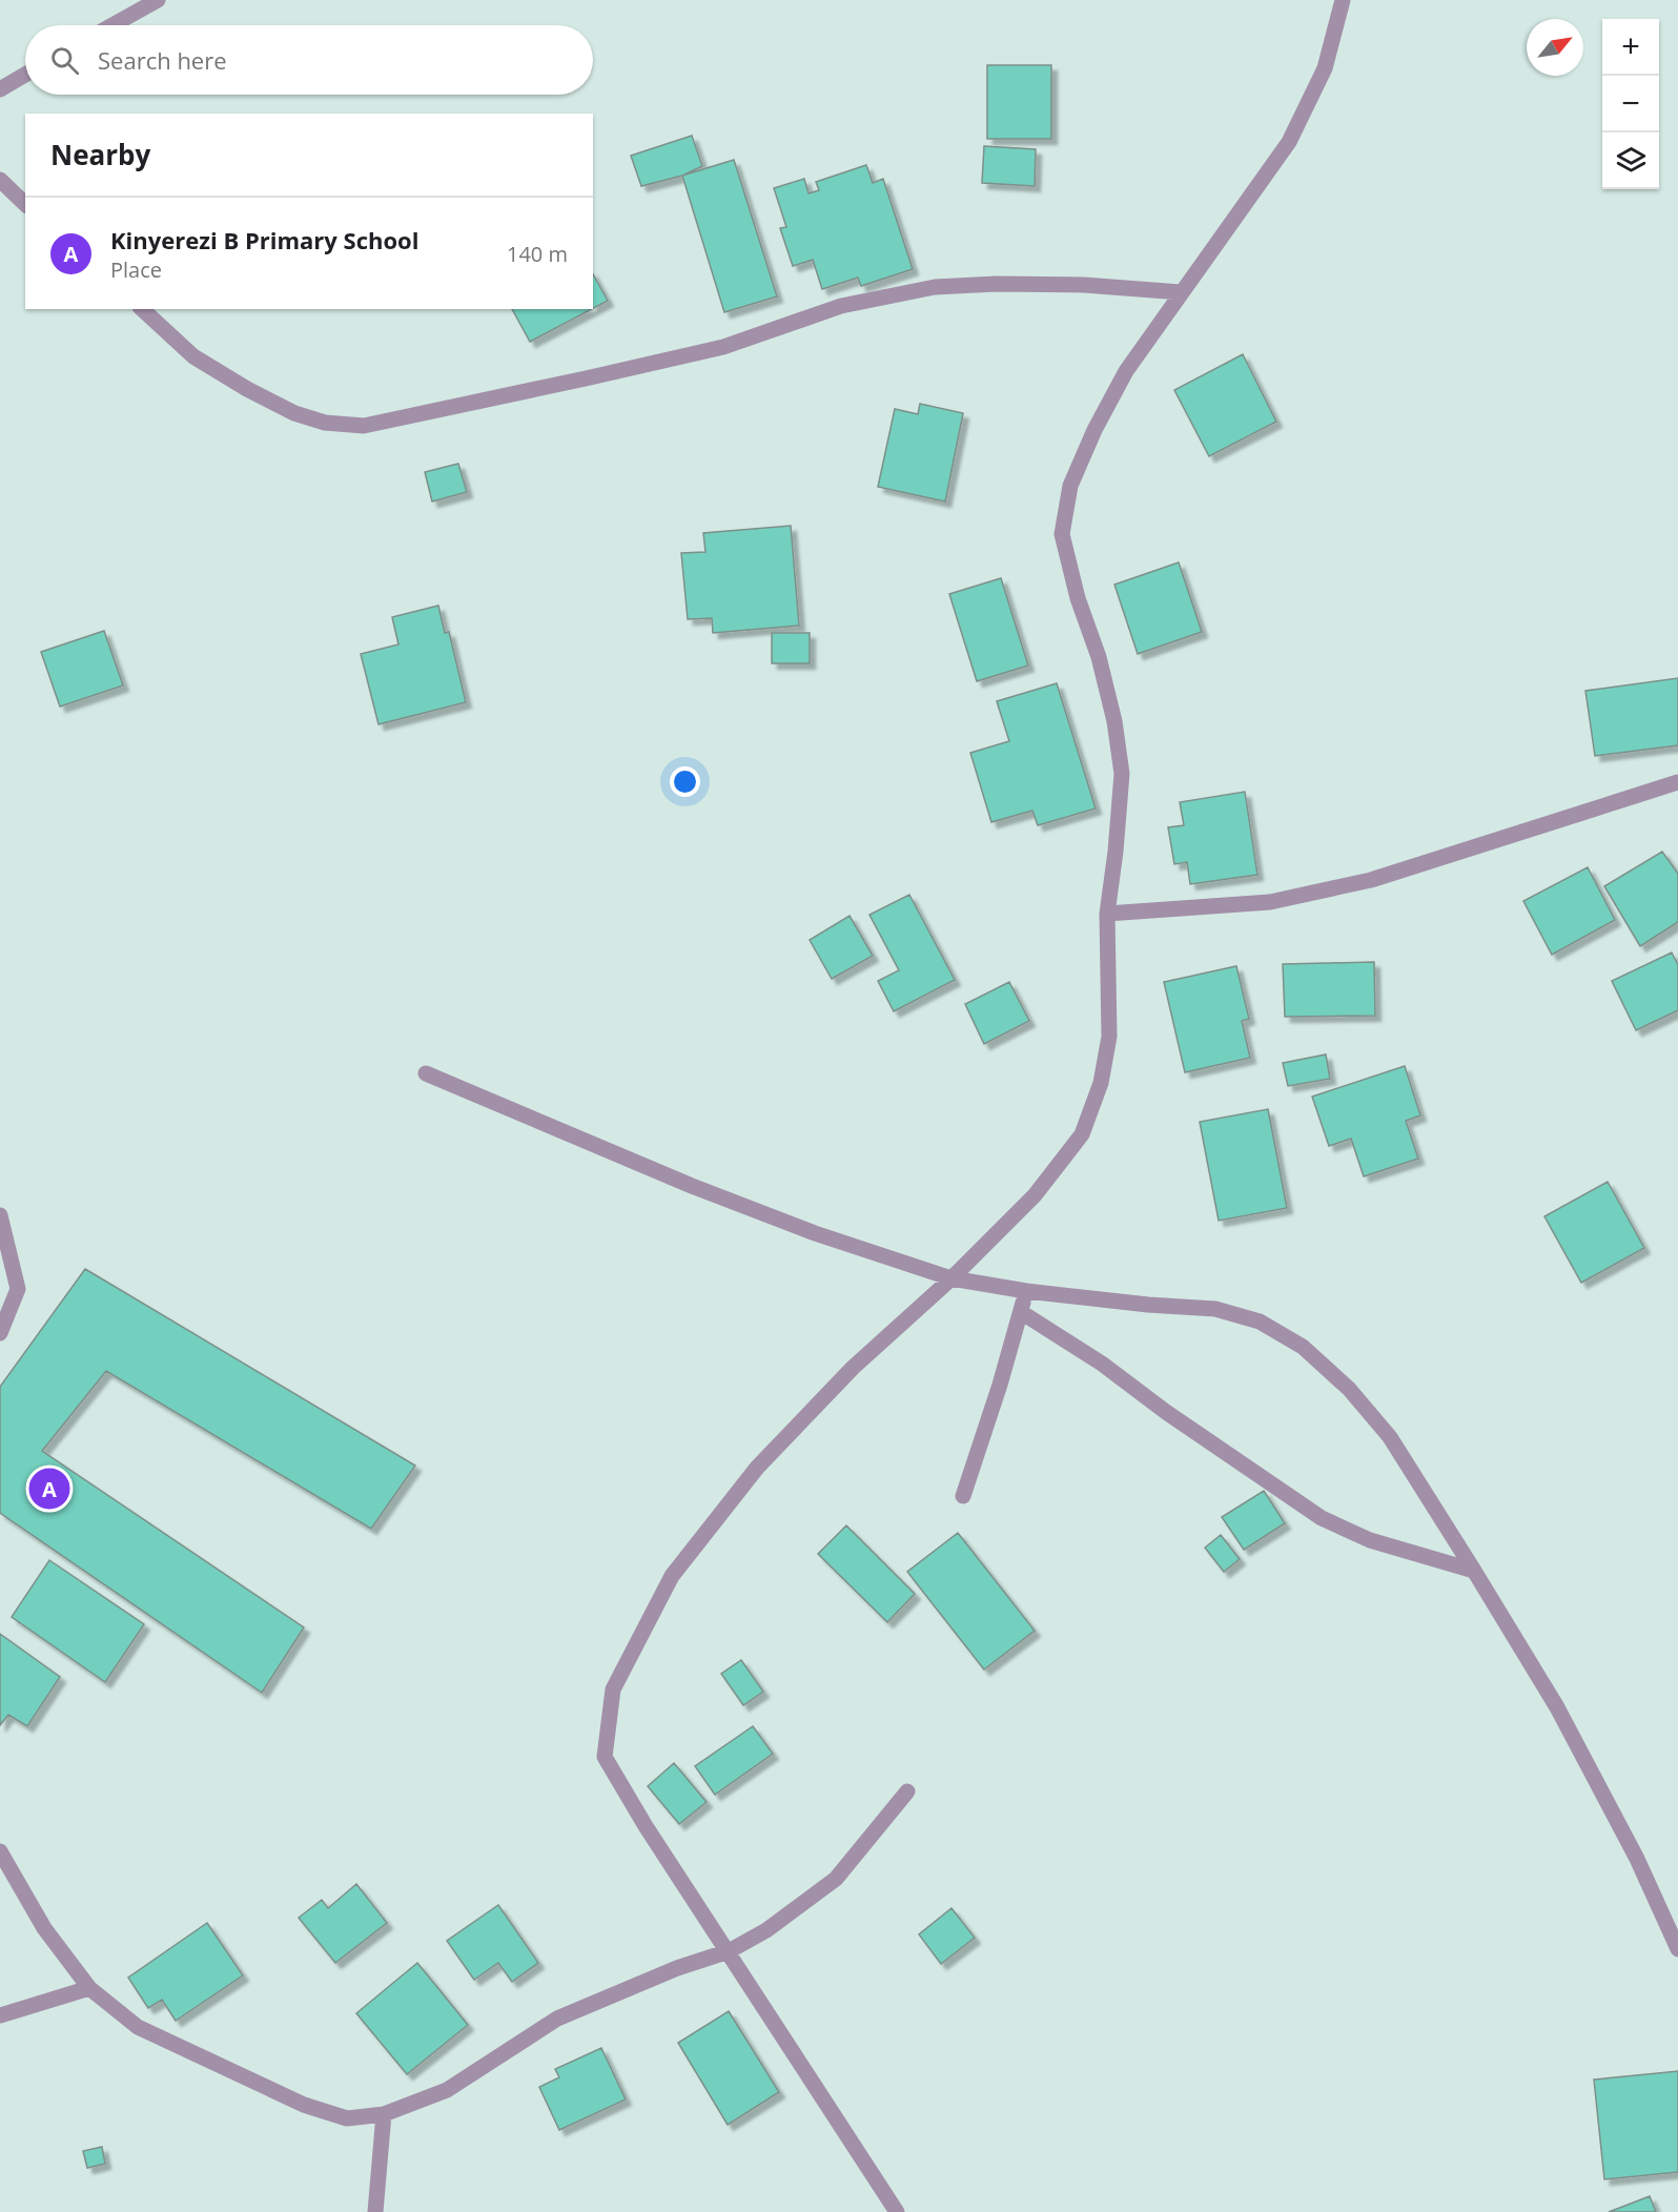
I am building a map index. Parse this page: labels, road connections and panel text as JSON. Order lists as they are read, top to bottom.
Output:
{
  "north": "top right",
  "page": {
    "map_buttons": ["+", "−"],
    "search": "Search here",
    "heading": "Nearby",
    "list": [
      {
        "mark": "A",
        "name": "Kinyerezi B Primary School",
        "note": "Place",
        "value": "140 m"
      }
    ],
    "pins": "A"
  }
}
